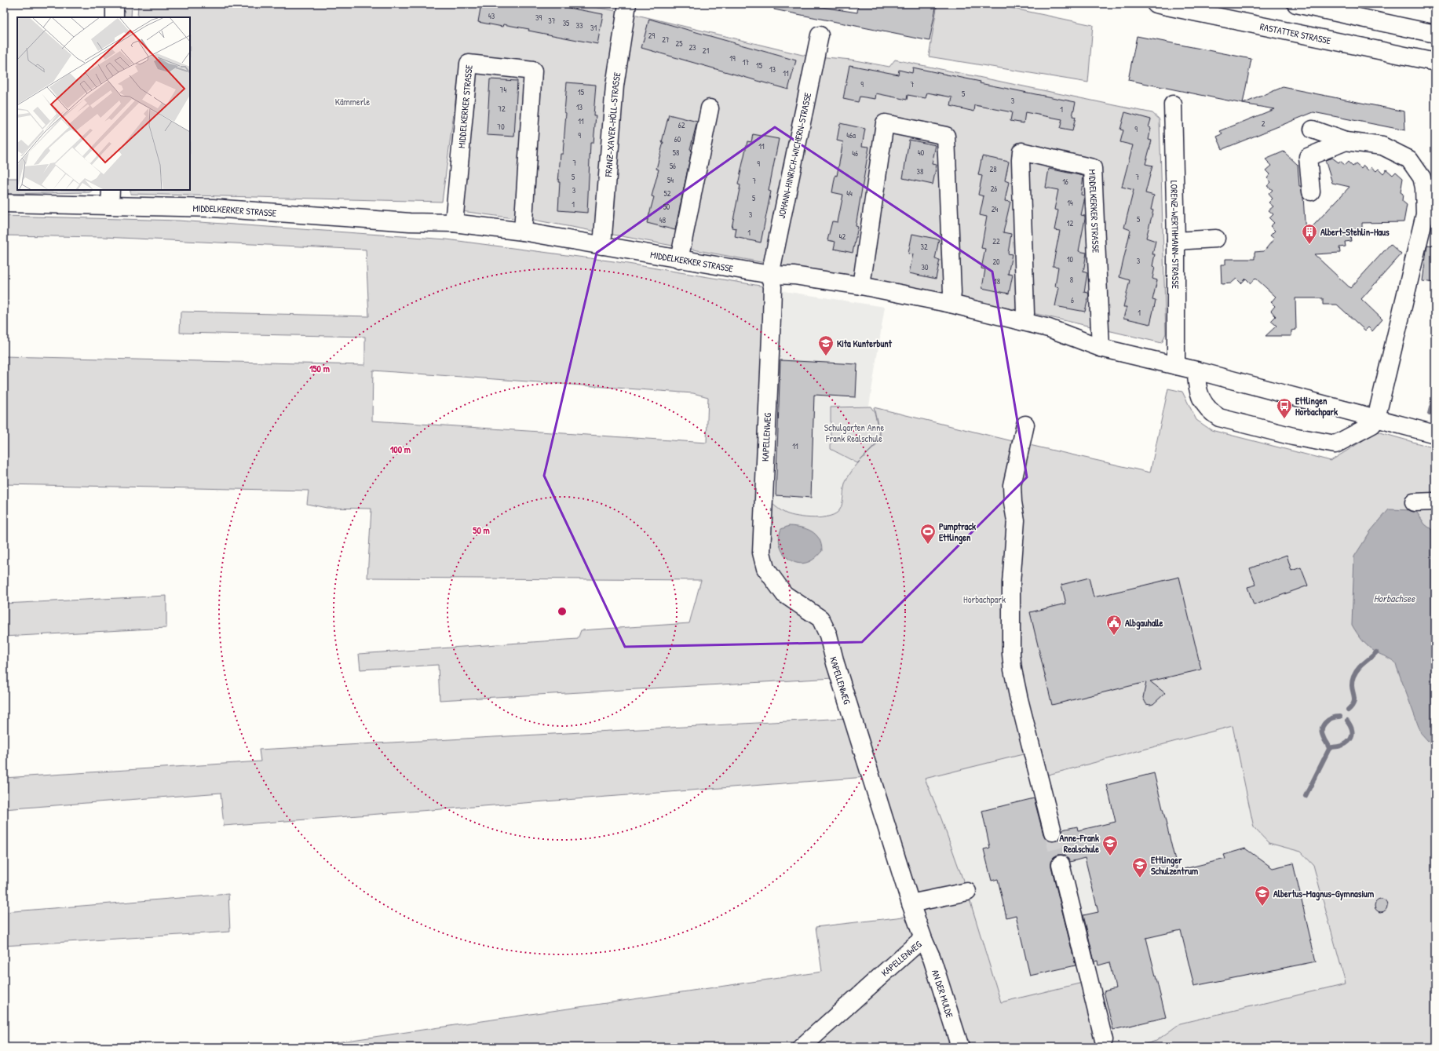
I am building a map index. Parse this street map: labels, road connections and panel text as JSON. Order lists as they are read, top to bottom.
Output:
{
  "streets": {
    "street": [
      "RASTATTER STRASSE",
      "MIDDELKERKER STRASSE",
      "FRANZ-XAVER-HÖLL-STRASSE",
      "JOHANN-HINRICH-WICHERN-STRASSE",
      "LORENZ-WERTHMANN-STRASSE",
      "KAPELLENWEG",
      "AN DER MULDE"
    ]
  },
  "crossings": [
    ["MIDDELKERKER STRASSE", "FRANZ-XAVER-HÖLL-STRASSE"],
    ["MIDDELKERKER STRASSE", "JOHANN-HINRICH-WICHERN-STRASSE"],
    ["MIDDELKERKER STRASSE", "LORENZ-WERTHMANN-STRASSE"],
    ["MIDDELKERKER STRASSE", "KAPELLENWEG"],
    ["JOHANN-HINRICH-WICHERN-STRASSE", "KAPELLENWEG"],
    ["KAPELLENWEG", "AN DER MULDE"]
  ],
  "water": ["Horbachsee"],
  "parks": ["Kämmerle", "Schulgarten Anne Frank Realschule", "Horbachpark"],
  "places": {
    "building": ["Albert-Stehlin-Haus"],
    "school or university": [
      "Kita Kunterbunt",
      "Anne-Frank Realschule",
      "Ettlinger Schulzentrum",
      "Albertus-Magnus-Gymnasium"
    ],
    "bus stop": ["Ettlingen Horbachpark"],
    "sports": ["Pumptrack Ettlingen"],
    "public building": ["Albgauhalle"]
  },
  "house_numbers": [
    "43",
    "39",
    "37",
    "35",
    "33",
    "31",
    "29",
    "27",
    "25",
    "23",
    "21",
    "19",
    "17",
    "15",
    "13",
    "11",
    "9",
    "7",
    "74",
    "15",
    "5",
    "3",
    "13",
    "72",
    "1",
    "11",
    "2",
    "62",
    "70",
    "9",
    "9",
    "46a",
    "60",
    "11",
    "58",
    "40",
    "46",
    "7",
    "9",
    "56",
    "28",
    "38",
    "5",
    "7",
    "54",
    "7",
    "16",
    "26",
    "3",
    "52",
    "44",
    "5",
    "14",
    "1",
    "50",
    "24",
    "3",
    "5",
    "48",
    "12",
    "1",
    "42",
    "22",
    "32",
    "10",
    "3",
    "20",
    "30",
    "8",
    "18",
    "6",
    "1",
    "11"
  ],
  "rings": ["150 m", "100 m", "50 m"]
}
